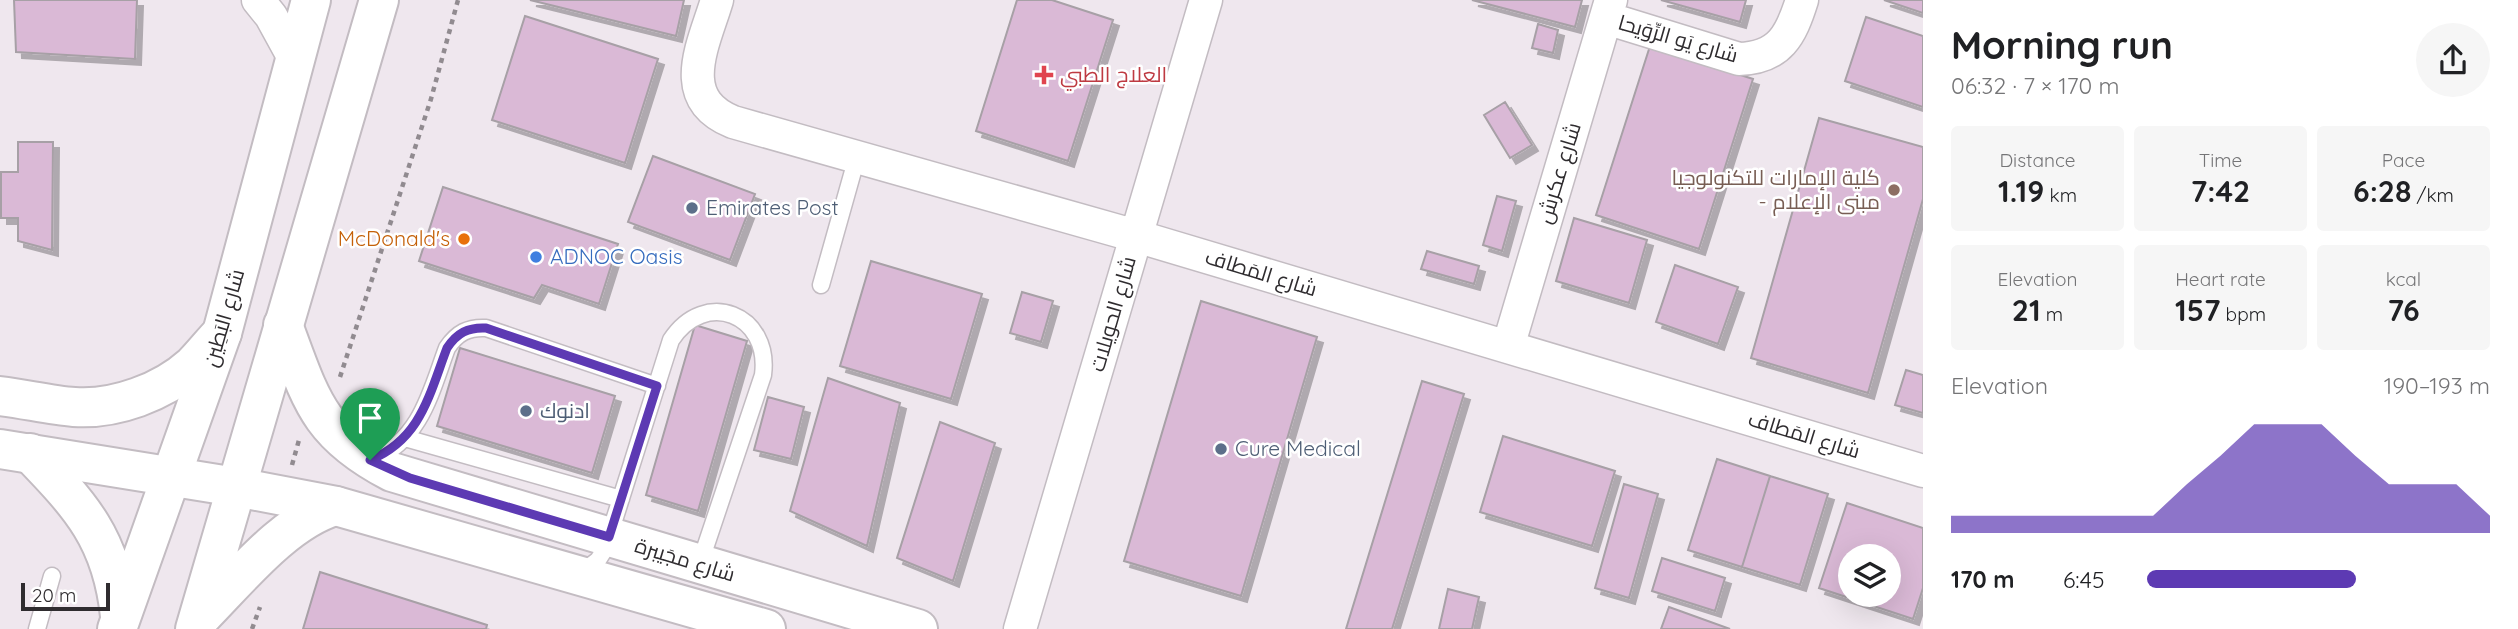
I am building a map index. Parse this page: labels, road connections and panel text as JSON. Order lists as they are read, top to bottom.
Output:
{
  "streets": {
    "street": [
      "شارع يَو الرِّوَيحا",
      "شارع عكرش",
      "شارع المَطاف",
      "شارع الحويلات",
      "شارع البَطِين",
      "شارع مجَيبرة"
    ]
  },
  "crossings": [
    ["شارع يَو الرِّوَيحا", "شارع عكرش"],
    ["شارع عكرش", "شارع المَطاف"],
    ["شارع المَطاف", "شارع الحويلات"],
    ["شارع البَطِين", "شارع مجَيبرة"]
  ],
  "places": {
    "health": ["العلاج الطبي"],
    "other": [
      "كلية الإمارات للتكنولوجيا - مبنى الإعلام",
      "Emirates Post",
      "McDonald's",
      "ADNOC Oasis",
      "ادنوك",
      "Cure Medical"
    ]
  },
  "scale_bar": "20 m",
  "page": {
    "heading": ["Morning run", "06:32 · 7 × 170 m"],
    "stats": [
      ["Distance", "1.19 km"],
      ["Time", "7:42"],
      ["Pace", "6:28 /km"],
      ["Elevation", "21 m"],
      ["Heart rate", "157 bpm"],
      ["kcal", "76"]
    ],
    "chart": ["Elevation", "190–193 m"],
    "list": [
      {
        "name": "170 m",
        "note": "6:45"
      }
    ],
    "scale": "20 m"
  }
}
